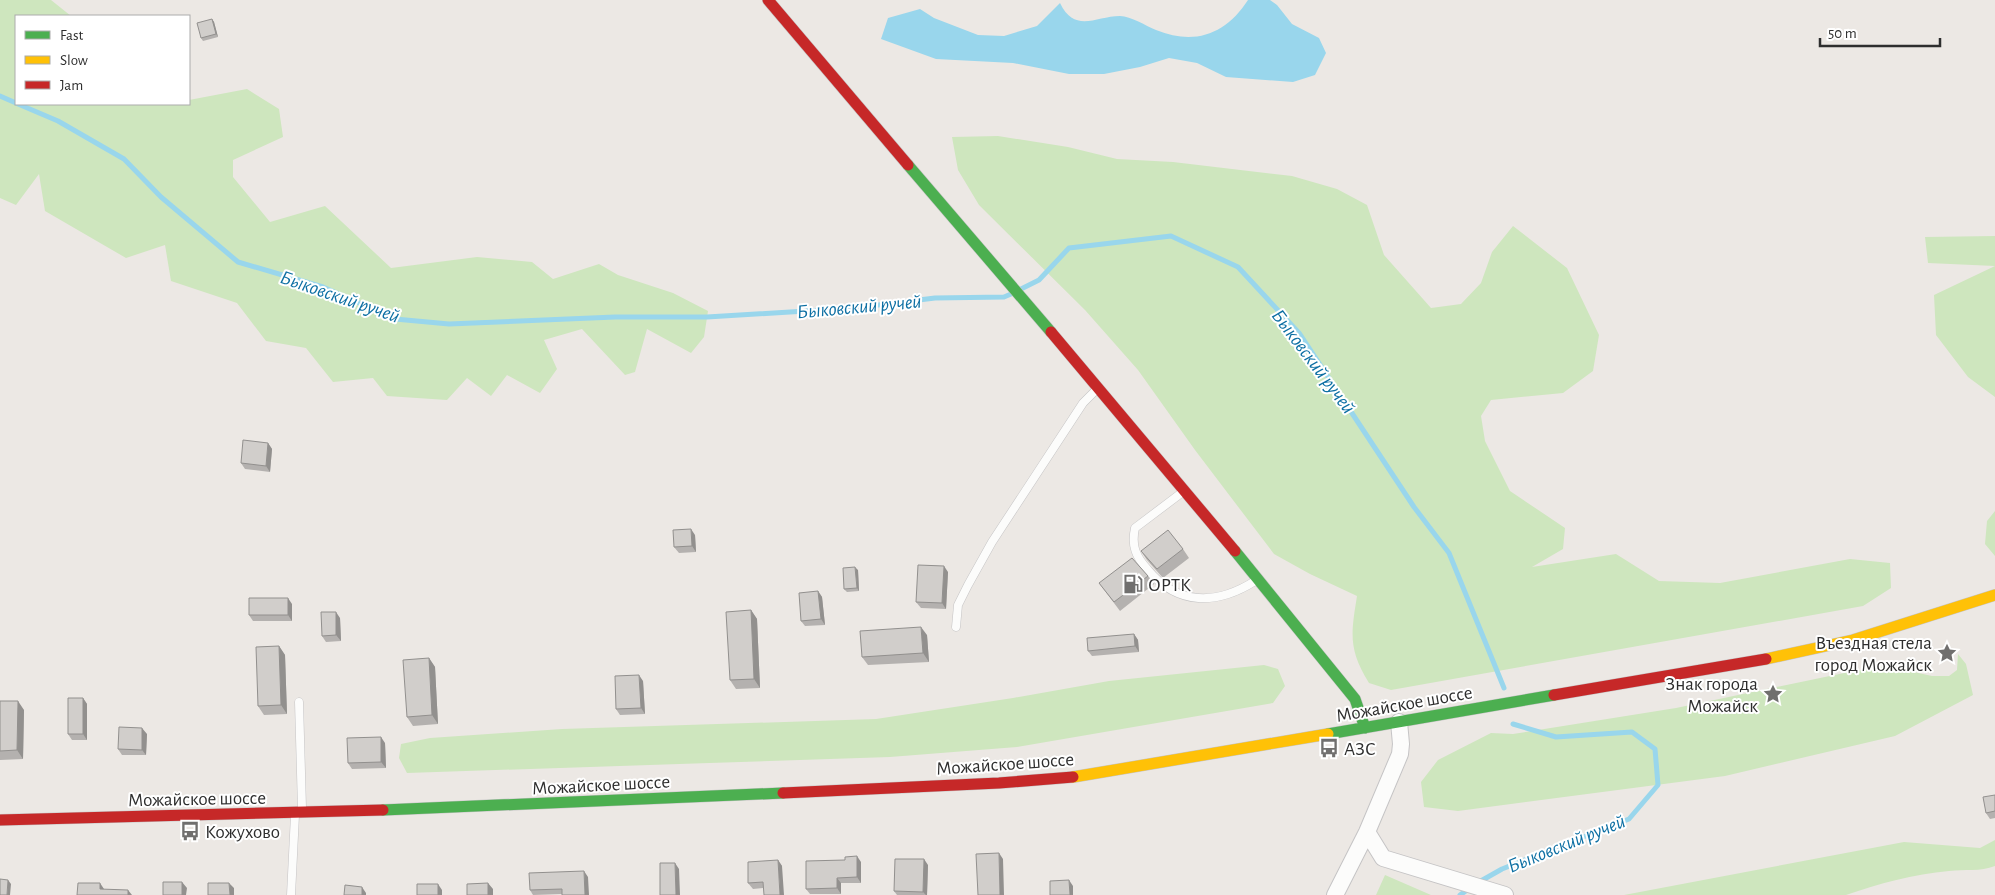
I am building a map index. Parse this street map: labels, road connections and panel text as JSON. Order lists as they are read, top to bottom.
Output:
{
  "streets": {
    "main road": ["Можайское шоссе"]
  },
  "water": ["Быковский ручей"],
  "places": {
    "fuel station": ["ОРТК"],
    "place": ["Въездная стела город Можайск", "Знак города Можайск"],
    "bus stop": ["АЗС", "Кожухово"]
  },
  "legend": ["Fast", "Slow", "Jam"],
  "scale_bar": "50 m"
}
